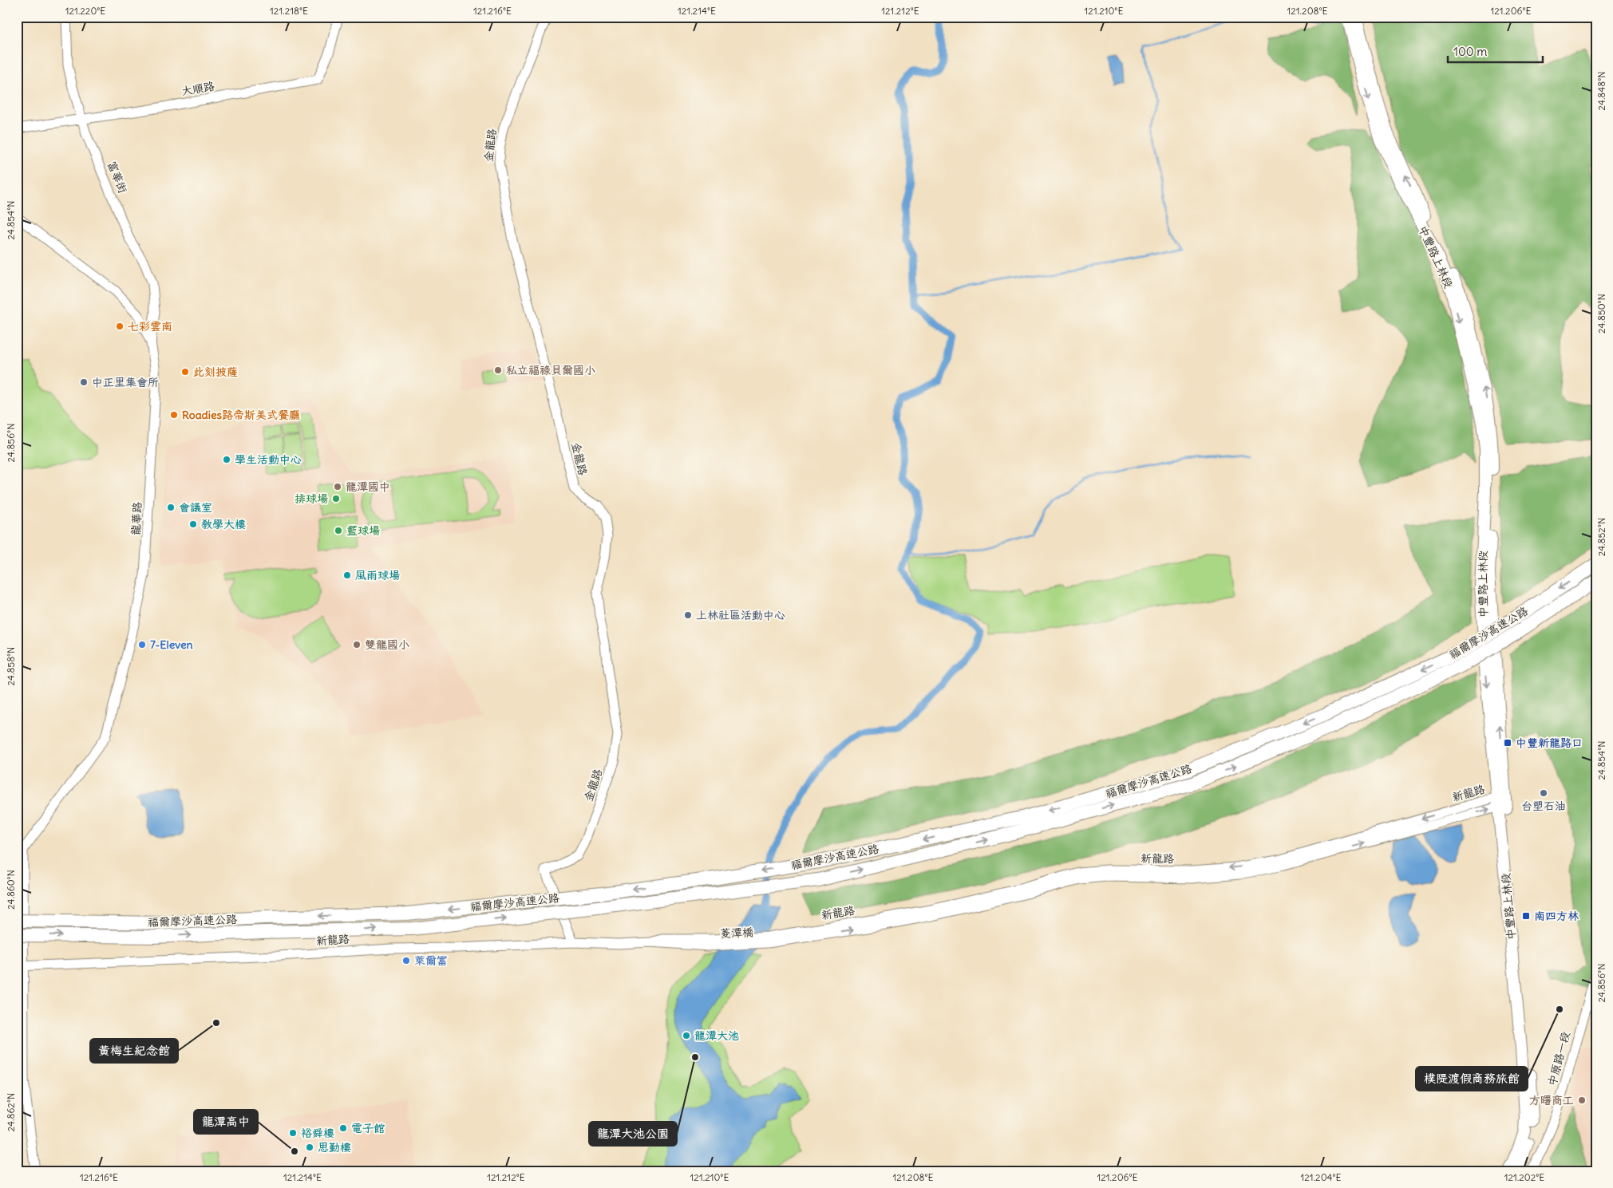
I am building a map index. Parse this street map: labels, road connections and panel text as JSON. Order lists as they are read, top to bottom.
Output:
{
  "streets": {
    "highway": ["福爾摩沙高速公路"],
    "main road": ["中豐路上林段"],
    "street": [
      "大順路",
      "金龍路",
      "富華街",
      "龍華路",
      "新龍路",
      "菱潭橋",
      "中原路一段"
    ]
  },
  "crossings": [
    ["大順路", "富華街"],
    ["金龍路", "新龍路"],
    ["富華街", "龍華路"],
    ["中豐路上林段", "新龍路"],
    ["龍華路", "新龍路"],
    ["新龍路", "菱潭橋"]
  ],
  "places": {
    "other": [
      "七彩雲南",
      "私立福祿貝爾國小",
      "此刻披薩",
      "中正里集會所",
      "Roadies路帝斯美式餐廳",
      "學生活動中心",
      "龍潭國中",
      "排球場",
      "會議室",
      "教學大樓",
      "籃球場",
      "風雨球場",
      "上林社區活動中心",
      "7-Eleven",
      "雙龍國小",
      "台塑石油",
      "萊爾富",
      "樸隄渡假商務旅館",
      "黃梅生紀念館",
      "龍潭大池",
      "龍潭大池公園",
      "方曙商工",
      "電子館",
      "裕舜樓",
      "思勤樓",
      "龍潭高中"
    ],
    "transit": ["中豐新龍路口", "南四方林"]
  },
  "scale_bar": "100 m",
  "coordinates": [
    "121.220°E",
    "121.218°E",
    "121.216°E",
    "121.214°E",
    "121.212°E",
    "121.210°E",
    "121.208°E",
    "121.206°E",
    "24.848°N",
    "24.854°N",
    "24.850°N",
    "24.856°N",
    "24.852°N",
    "24.858°N",
    "24.860°N",
    "24.862°N",
    "121.204°E",
    "121.202°E"
  ]
}
